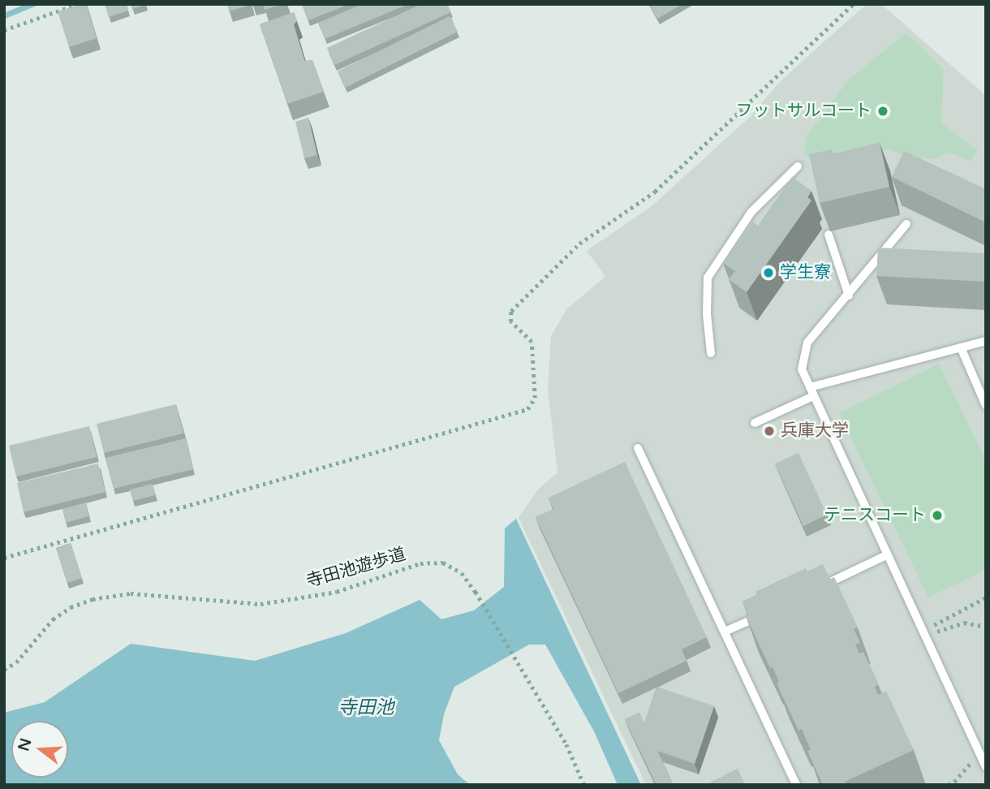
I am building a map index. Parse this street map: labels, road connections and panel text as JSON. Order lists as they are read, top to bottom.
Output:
{
  "streets": {
    "path": ["寺田池遊歩道"]
  },
  "water": ["寺田池"],
  "places": [
    "フットサルコート",
    "学生寮",
    "兵庫大学",
    "テニスコート"
  ],
  "north": "left"
}
